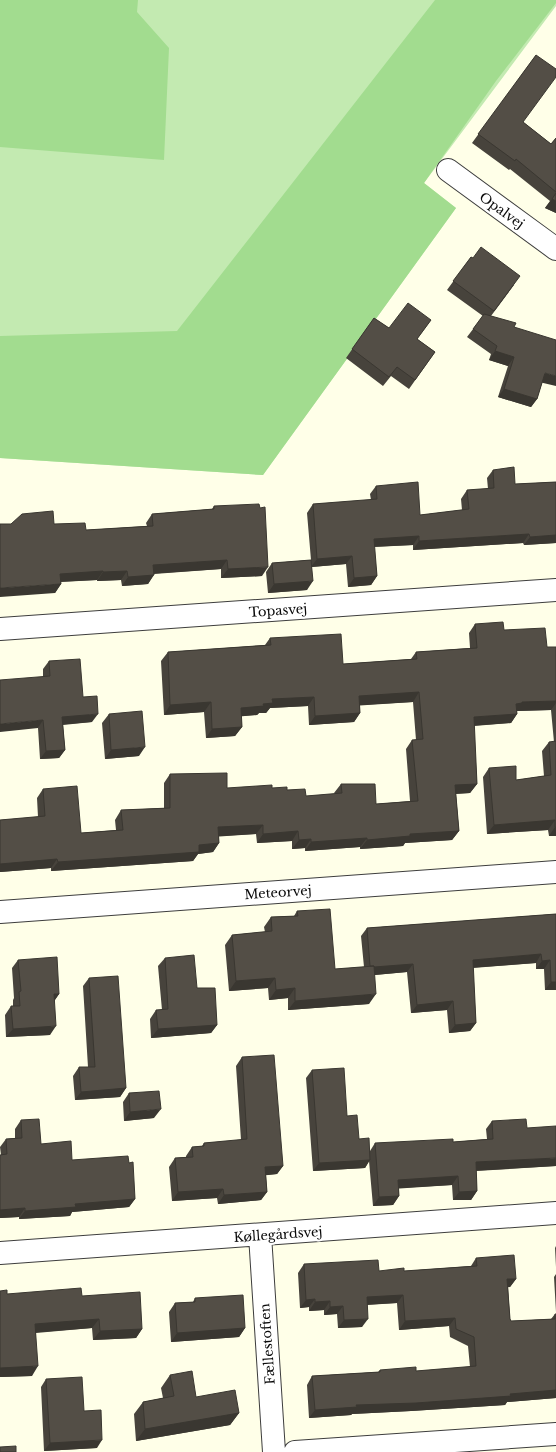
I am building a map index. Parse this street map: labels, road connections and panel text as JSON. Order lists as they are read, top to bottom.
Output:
{
  "streets": {
    "street": [
      "Opalvej",
      "Topasvej",
      "Meteorvej",
      "Køllegårdsvej",
      "Fællestoften"
    ]
  },
  "crossings": [
    ["Køllegårdsvej", "Fællestoften"]
  ]
}
